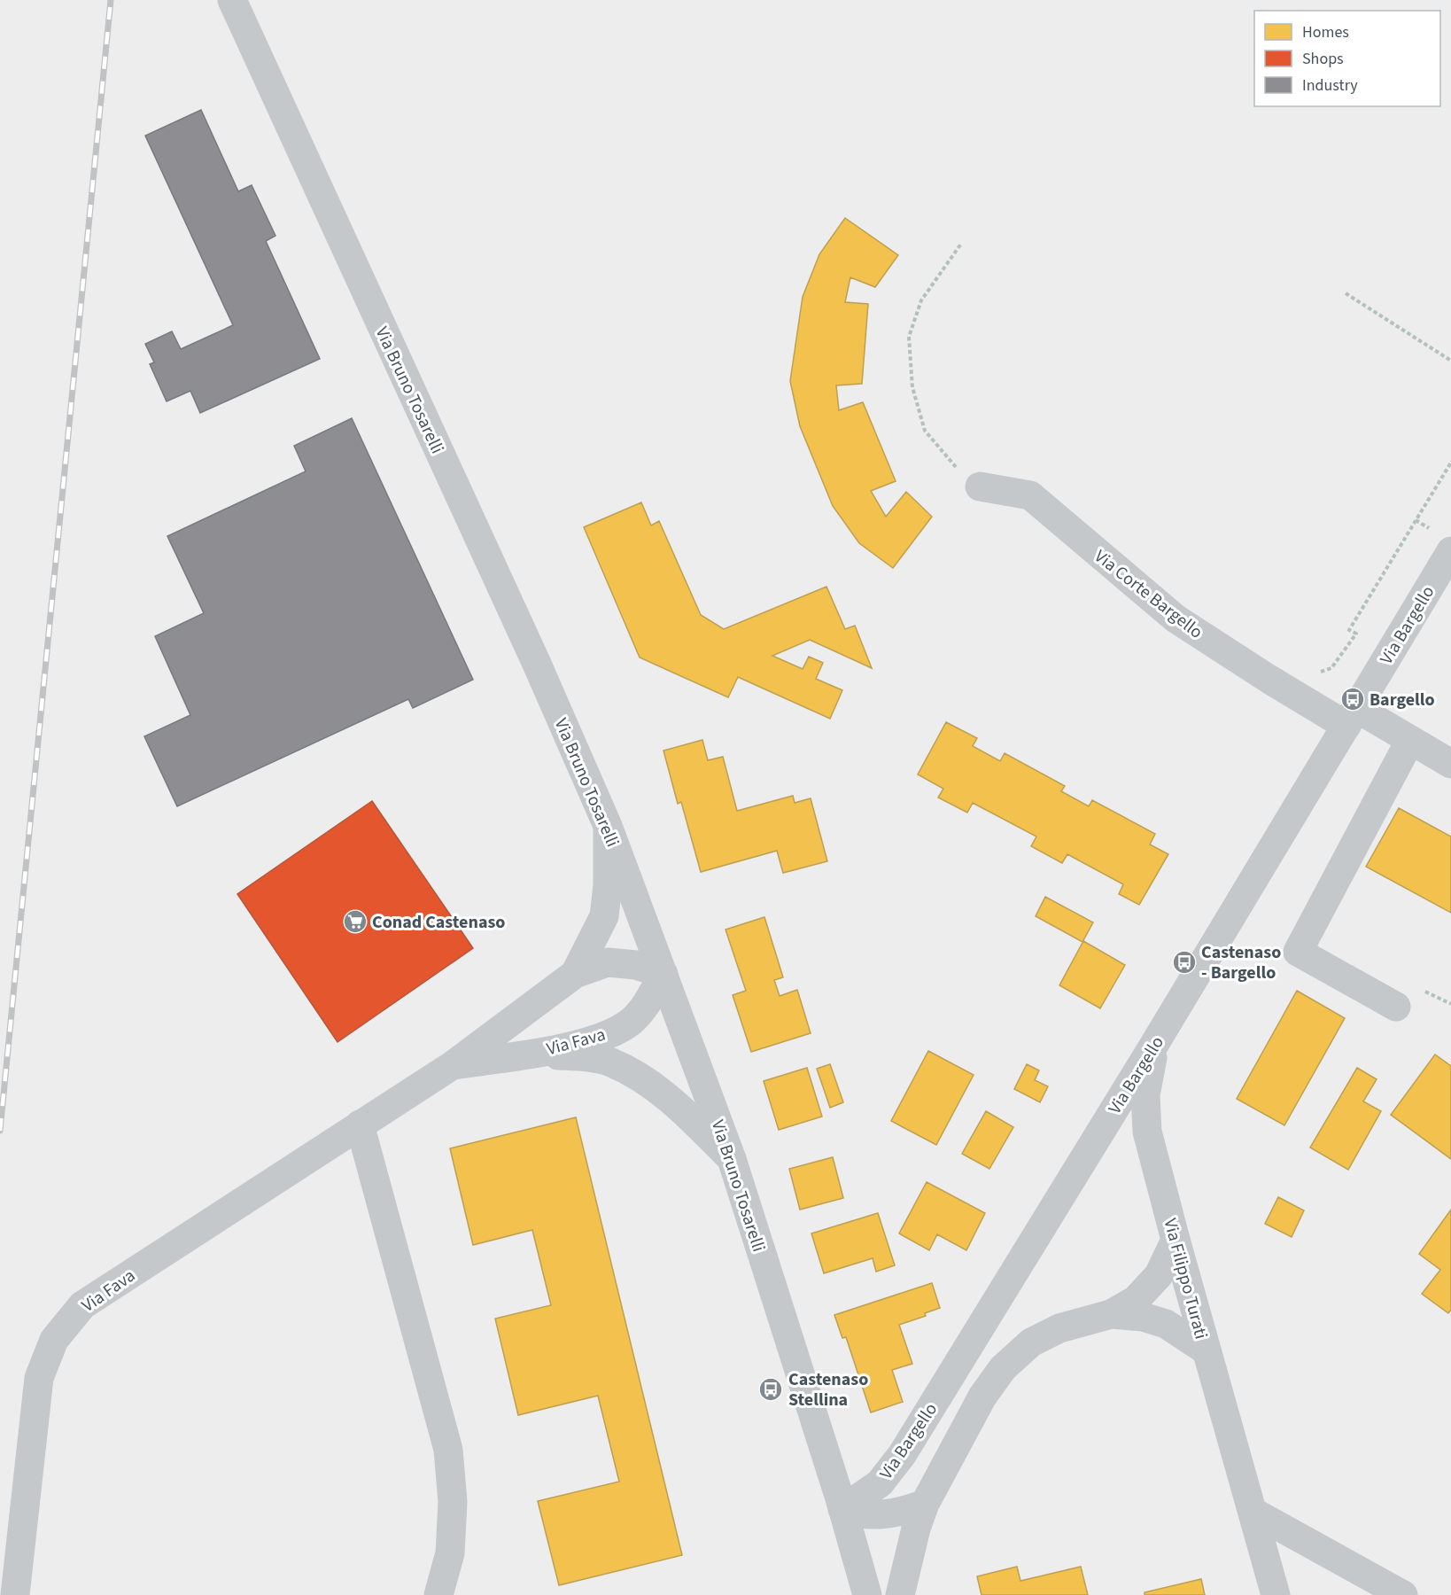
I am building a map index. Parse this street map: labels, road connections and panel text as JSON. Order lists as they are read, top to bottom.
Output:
{
  "streets": {
    "street": [
      "Via Bruno Tosarelli",
      "Via Corte Bargello",
      "Via Bargello",
      "Via Fava",
      "Via Filippo Turati"
    ]
  },
  "crossings": [
    ["Via Bruno Tosarelli", "Via Bargello"],
    ["Via Bruno Tosarelli", "Via Fava"],
    ["Via Corte Bargello", "Via Bargello"],
    ["Via Bargello", "Via Filippo Turati"]
  ],
  "places": {
    "bus stop": ["Bargello", "Castenaso - Bargello", "Castenaso Stellina"],
    "supermarket": ["Conad Castenaso"]
  },
  "legend": ["Homes", "Shops", "Industry"]
}
